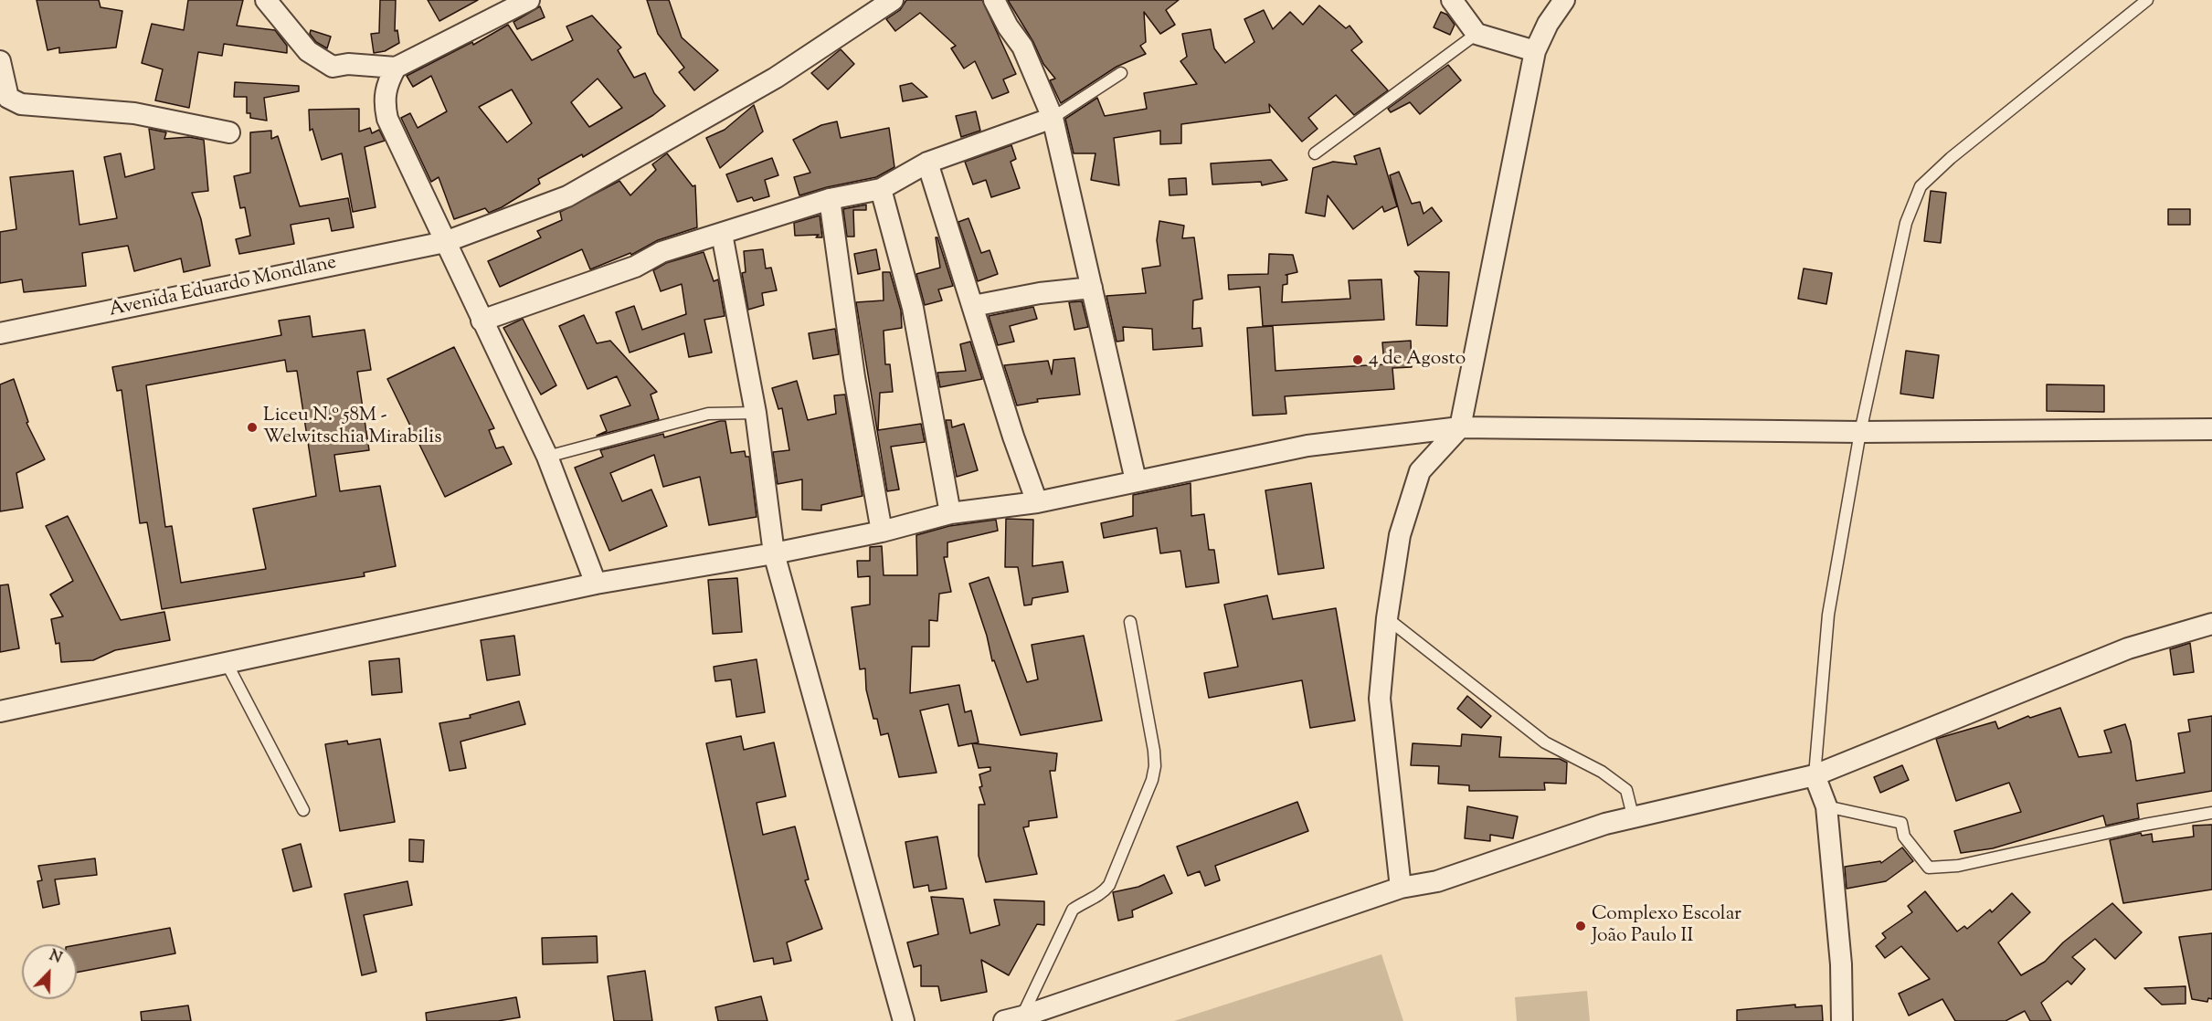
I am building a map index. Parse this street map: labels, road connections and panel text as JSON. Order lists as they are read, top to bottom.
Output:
{
  "streets": {
    "street": ["Avenida Eduardo Mondlane"]
  },
  "places": ["4 de Agosto", "Liceu N.º 58M - Welwitschia Mirabilis", "Complexo Escolar João Paulo II"],
  "north": "top right"
}
